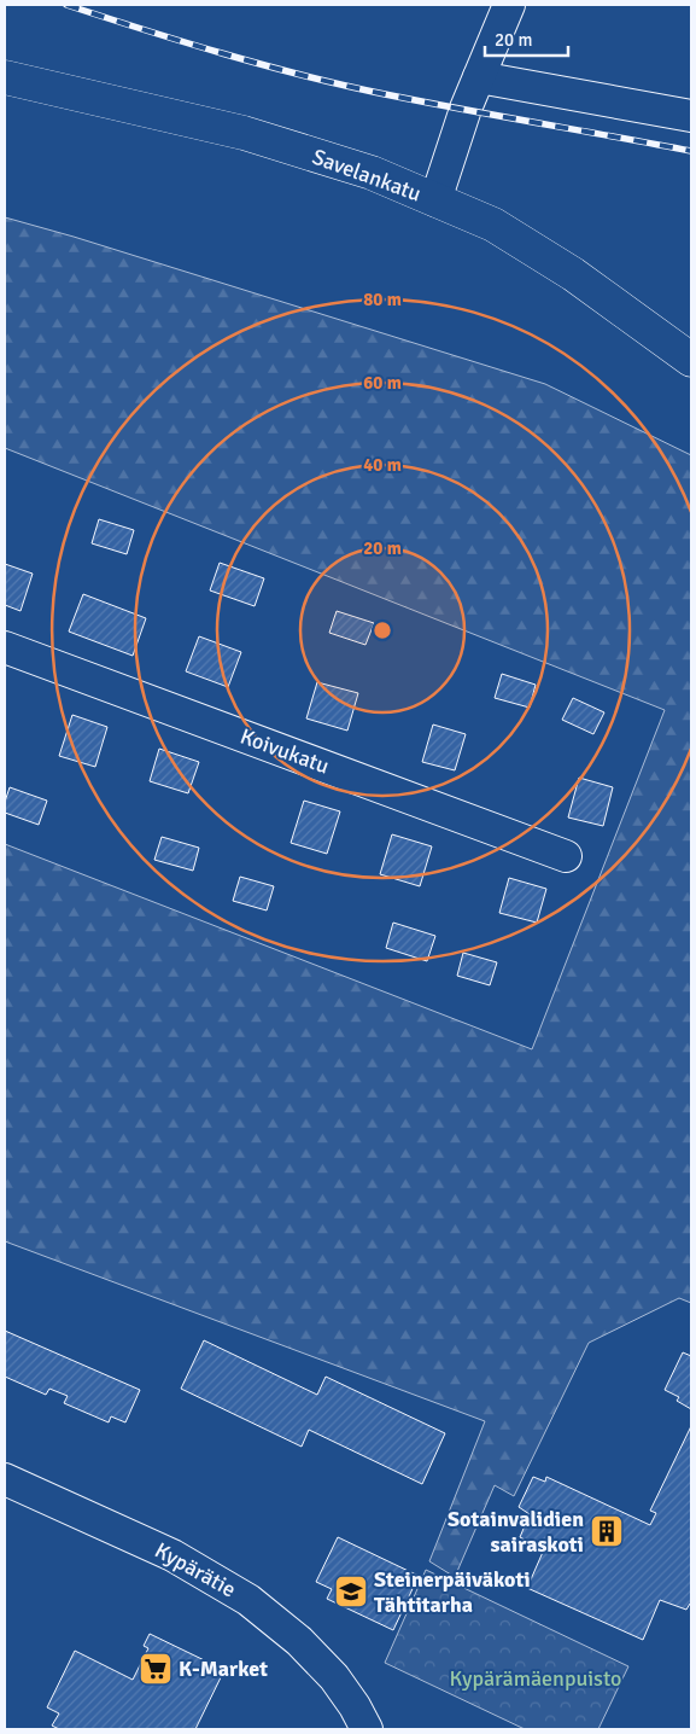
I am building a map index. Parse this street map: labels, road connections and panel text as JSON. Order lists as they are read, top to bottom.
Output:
{
  "streets": {
    "main road": ["Savelankatu"],
    "street": ["Koivukatu", "Kypärätie"]
  },
  "parks": ["Kypärämäenpuisto"],
  "places": {
    "building": ["Sotainvalidien sairaskoti"],
    "school or university": ["Steinerpäiväkoti Tähtitarha"],
    "supermarket": ["K-Market"]
  },
  "scale_bar": "20 m",
  "rings": [
    "80 m",
    "60 m",
    "40 m",
    "20 m"
  ]
}
